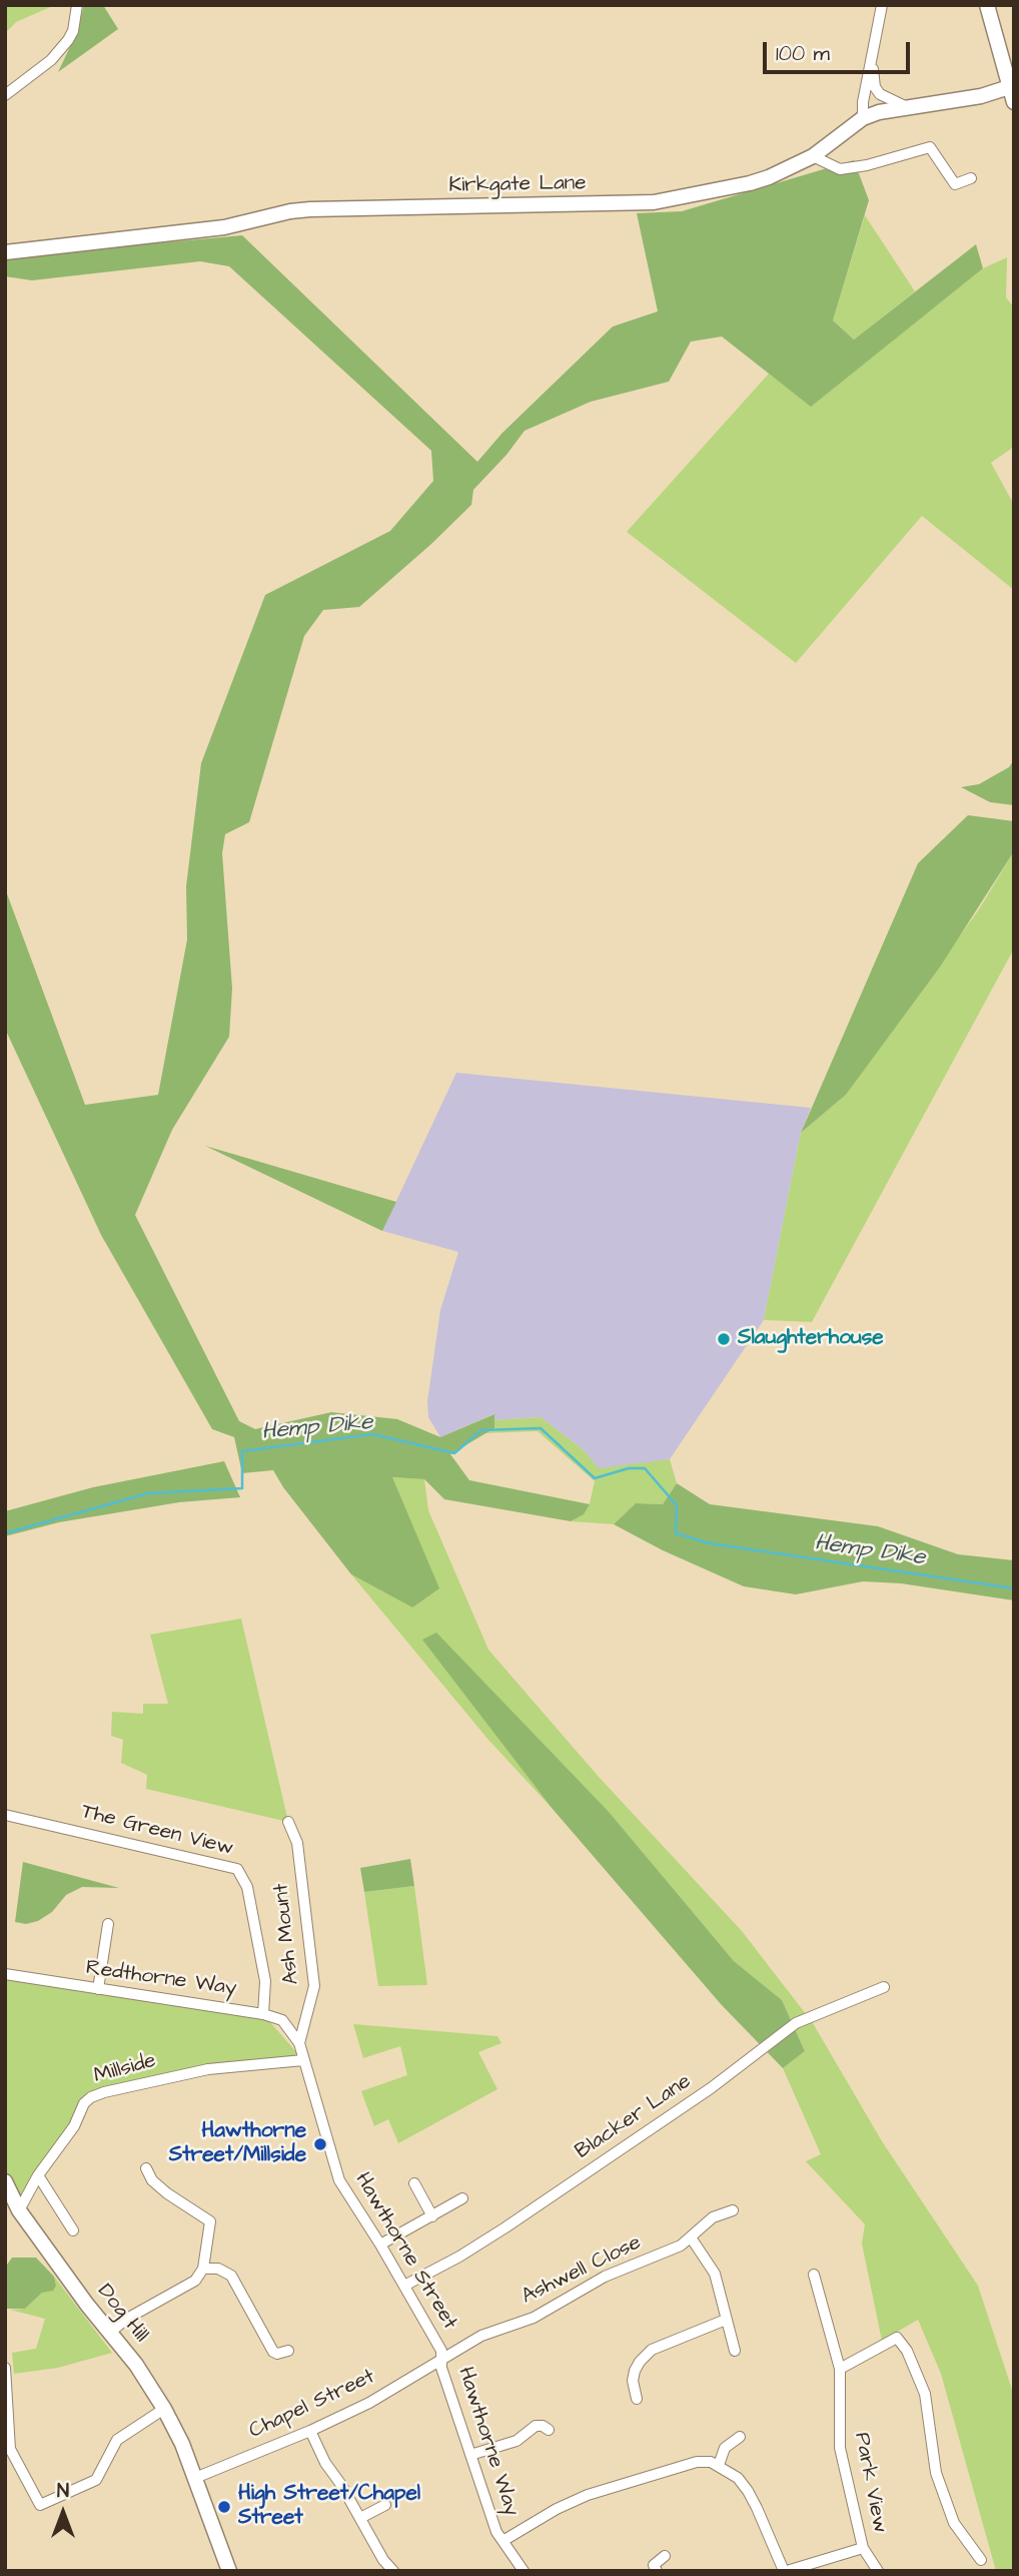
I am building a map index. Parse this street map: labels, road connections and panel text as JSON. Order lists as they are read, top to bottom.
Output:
{
  "streets": {
    "street": [
      "Kirkgate Lane",
      "The Green View",
      "Ash Mount",
      "Redthorne Way",
      "Millside",
      "Blacker Lane",
      "Hawthorne Street",
      "Ashwell Close",
      "Dog Hill",
      "Chapel Street",
      "Hawthorne Way",
      "Park View"
    ]
  },
  "crossings": [
    ["The Green View", "Redthorne Way"],
    ["Ash Mount", "Redthorne Way"],
    ["Ash Mount", "Hawthorne Street"],
    ["Redthorne Way", "Hawthorne Street"],
    ["Millside", "Hawthorne Street"],
    ["Millside", "Dog Hill"],
    ["Blacker Lane", "Hawthorne Street"],
    ["Hawthorne Street", "Ashwell Close"],
    ["Hawthorne Street", "Chapel Street"],
    ["Hawthorne Street", "Hawthorne Way"],
    ["Ashwell Close", "Chapel Street"],
    ["Ashwell Close", "Hawthorne Way"],
    ["Dog Hill", "Chapel Street"],
    ["Chapel Street", "Hawthorne Way"]
  ],
  "water": ["Hemp Dike"],
  "places": ["Slaughterhouse", "Hawthorne Street/Millside", "High Street/Chapel Street"],
  "scale_bar": "100 m",
  "north": "top"
}
